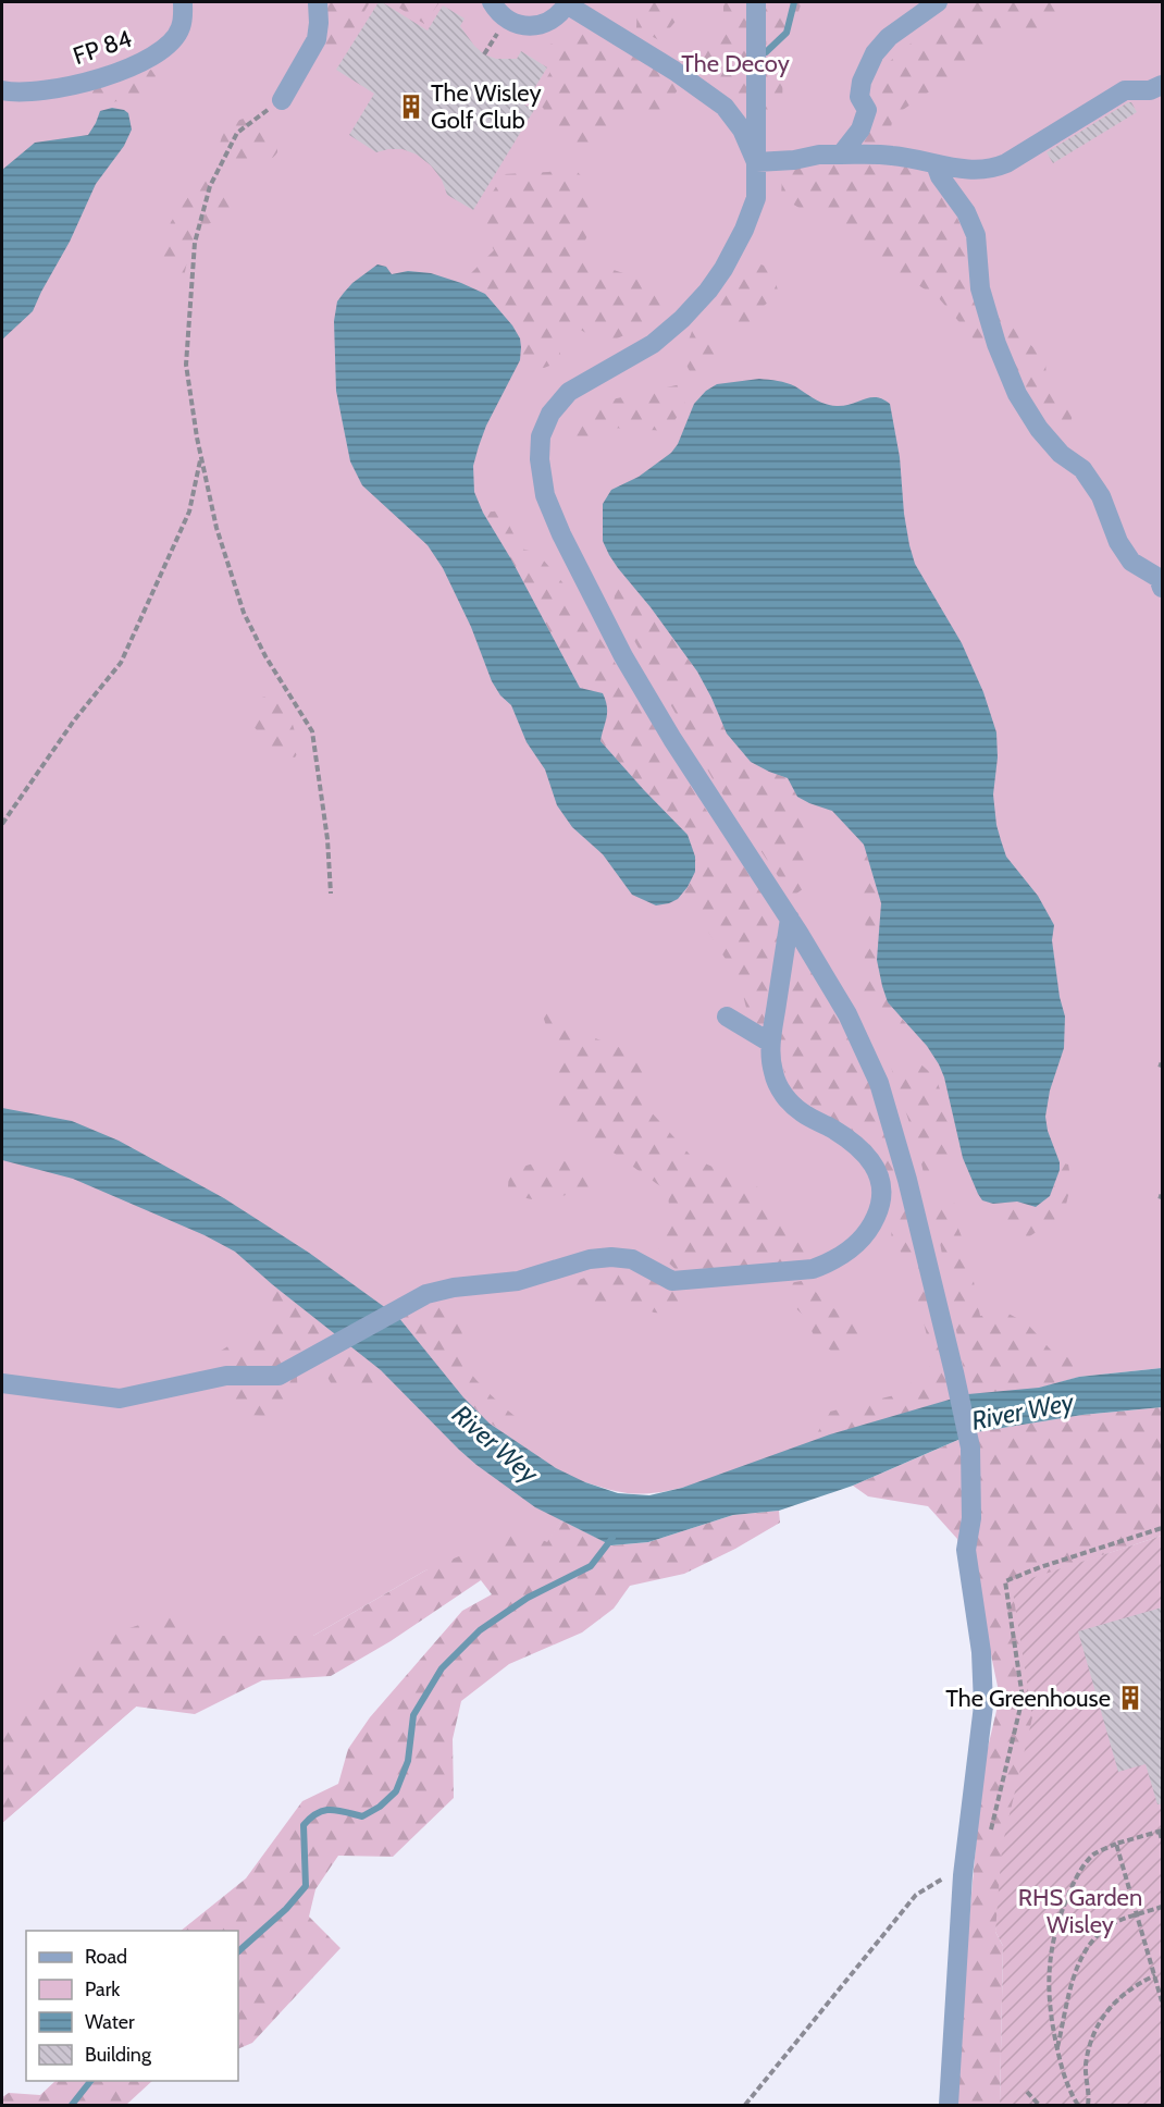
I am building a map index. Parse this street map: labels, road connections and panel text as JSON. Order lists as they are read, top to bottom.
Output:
{
  "streets": {
    "lane": ["FP 84"]
  },
  "water": ["River Wey"],
  "parks": ["The Decoy", "RHS Garden Wisley"],
  "places": {
    "building": ["The Wisley Golf Club", "The Greenhouse"]
  },
  "legend": [
    "Road",
    "Park",
    "Water",
    "Building"
  ]
}
